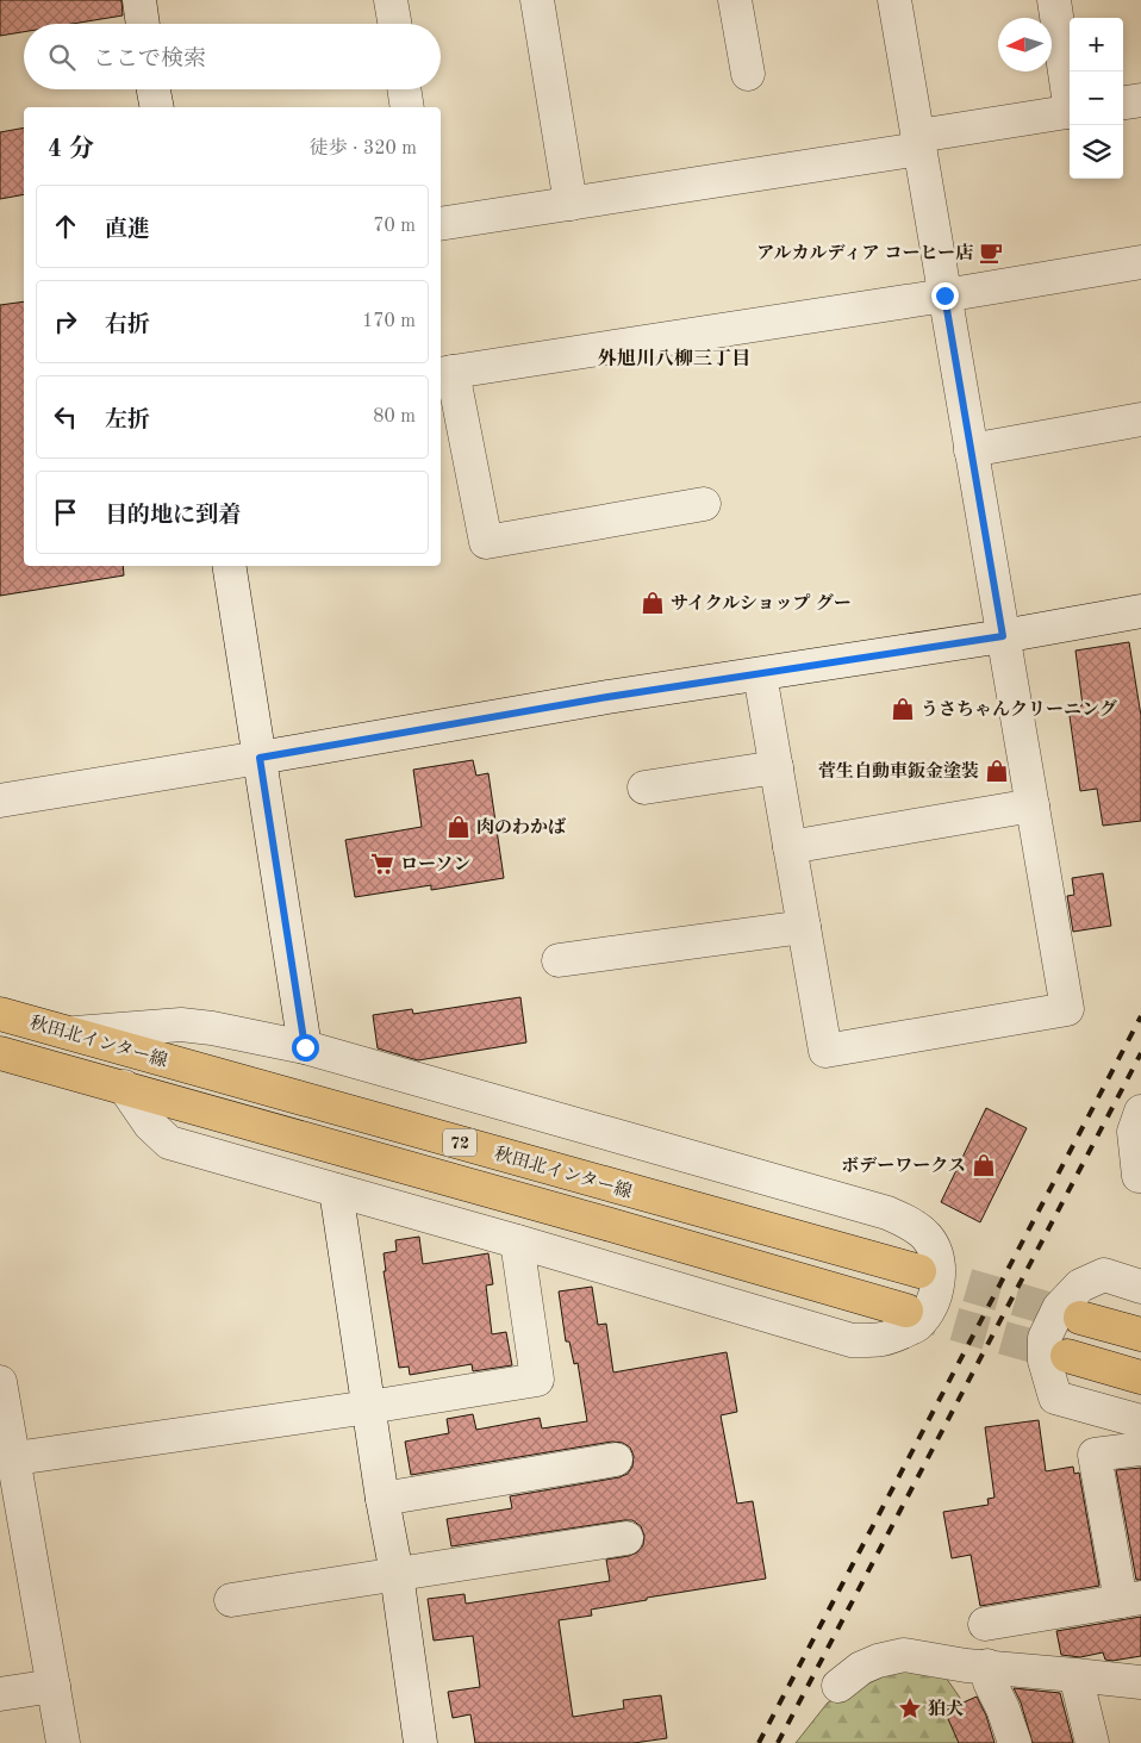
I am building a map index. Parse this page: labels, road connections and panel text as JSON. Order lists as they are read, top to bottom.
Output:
{
  "streets": {
    "main road": ["秋田北インター線", "72"]
  },
  "districts": ["外旭川八柳三丁目"],
  "places": {
    "cafe": ["アルカルディア コーヒー店"],
    "shop": [
      "サイクルショップ グー",
      "うさちゃんクリーニング",
      "菅生自動車鈑金塗装",
      "肉のわかば",
      "ボデーワークス"
    ],
    "supermarket": ["ローソン"],
    "place": ["狛犬"]
  },
  "north": "left",
  "page": {
    "map_buttons": ["+", "−"],
    "search": "ここで検索",
    "heading": ["4 分", "徒歩 · 320 m"],
    "list": [
      ["直進", "70 m"],
      ["右折", "170 m"],
      ["左折", "80 m"],
      "目的地に到着"
    ]
  }
}
